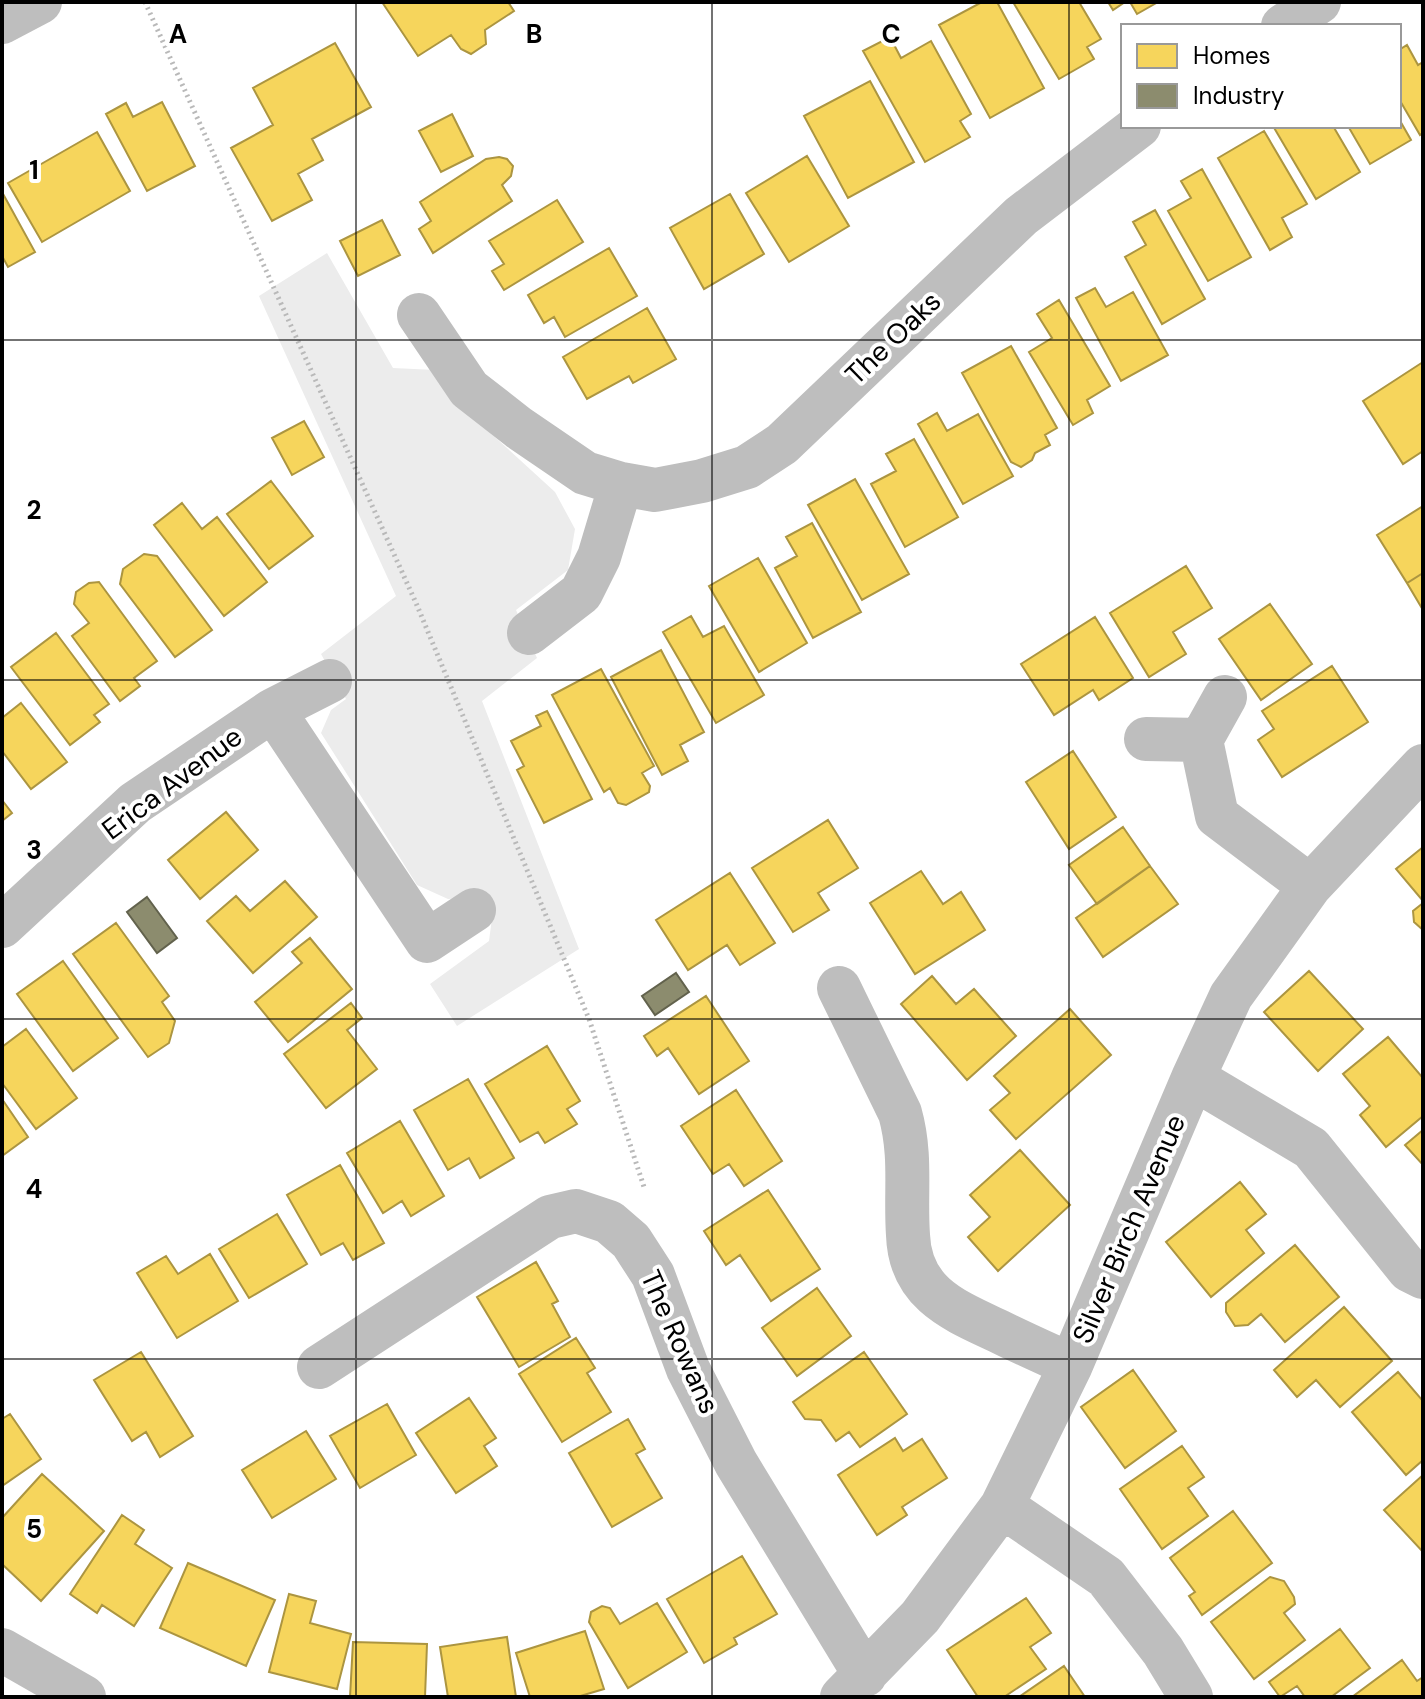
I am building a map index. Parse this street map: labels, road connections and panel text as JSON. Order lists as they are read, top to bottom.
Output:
{
  "streets": {
    "street": [
      "The Oaks",
      "Erica Avenue",
      "Silver Birch Avenue",
      "The Rowans"
    ]
  },
  "crossings": [
    ["Silver Birch Avenue", "The Rowans"]
  ],
  "legend": ["Homes", "Industry"],
  "grid": {
    "columns": ["A", "B", "C"],
    "rows": [
      "1",
      "2",
      "3",
      "4",
      "5"
    ]
  }
}
